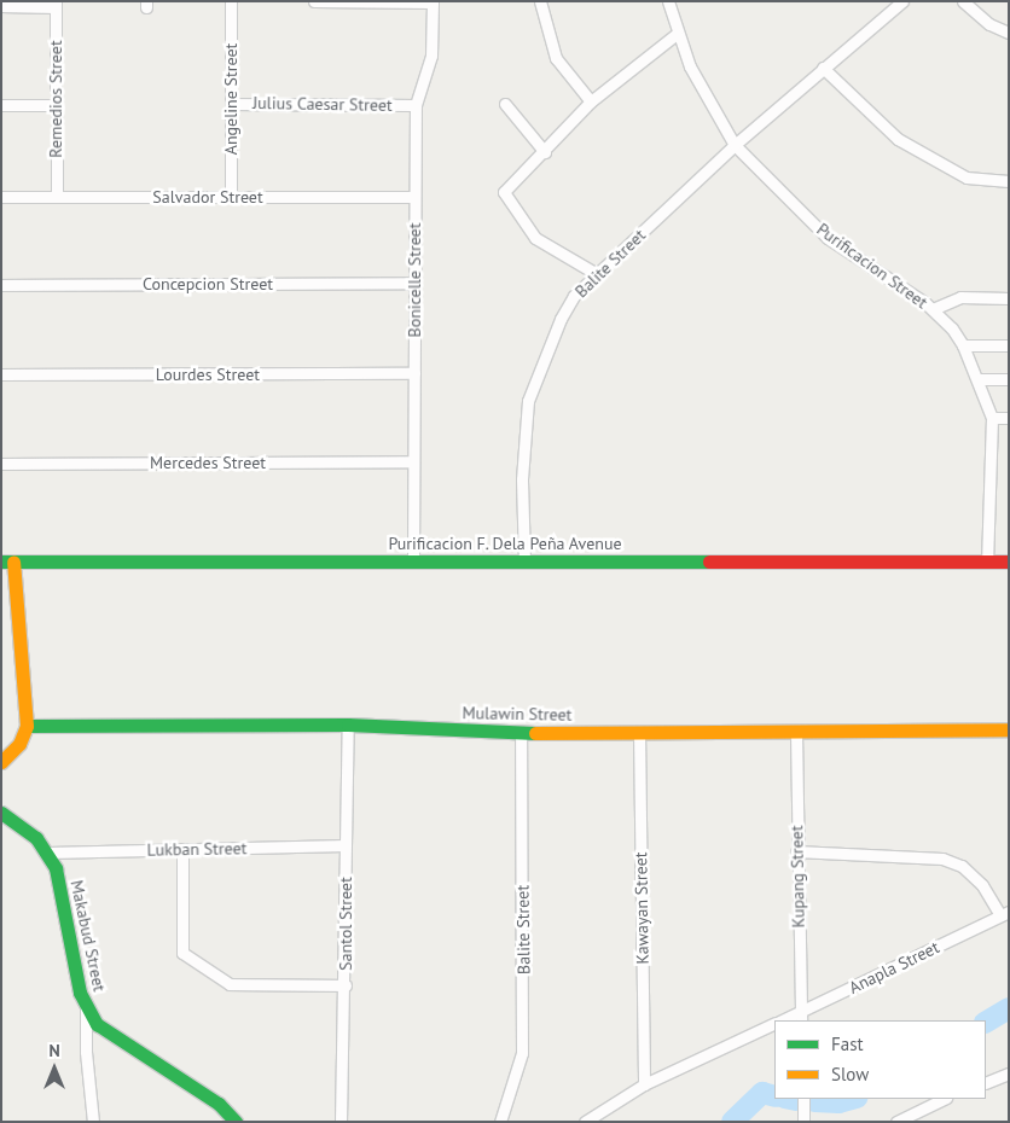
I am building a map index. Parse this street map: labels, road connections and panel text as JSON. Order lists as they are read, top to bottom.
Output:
{
  "streets": {
    "street": [
      "Remedios Street",
      "Angeline Street",
      "Julius Caesar Street",
      "Salvador Street",
      "Balite Street",
      "Purificacion Street",
      "Bonicelle Street",
      "Concepcion Street",
      "Lourdes Street",
      "Mercedes Street",
      "Purificacion F. Dela Peña Avenue",
      "Mulawin Street",
      "Lukban Street",
      "Kupang Street",
      "Kawayan Street",
      "Santol Street",
      "Makabud Street",
      "Anapla Street"
    ]
  },
  "crossings": [
    ["Remedios Street", "Salvador Street"],
    ["Angeline Street", "Julius Caesar Street"],
    ["Angeline Street", "Salvador Street"],
    ["Julius Caesar Street", "Bonicelle Street"],
    ["Salvador Street", "Bonicelle Street"],
    ["Balite Street", "Purificacion Street"],
    ["Balite Street", "Purificacion F. Dela Peña Avenue"],
    ["Balite Street", "Mulawin Street"],
    ["Purificacion Street", "Purificacion F. Dela Peña Avenue"],
    ["Bonicelle Street", "Concepcion Street"],
    ["Bonicelle Street", "Lourdes Street"],
    ["Bonicelle Street", "Mercedes Street"],
    ["Bonicelle Street", "Purificacion F. Dela Peña Avenue"],
    ["Mulawin Street", "Kupang Street"],
    ["Mulawin Street", "Kawayan Street"],
    ["Mulawin Street", "Santol Street"],
    ["Lukban Street", "Santol Street"],
    ["Lukban Street", "Makabud Street"],
    ["Kupang Street", "Anapla Street"],
    ["Kawayan Street", "Anapla Street"]
  ],
  "legend": ["Fast", "Slow"],
  "north": "top"
}
